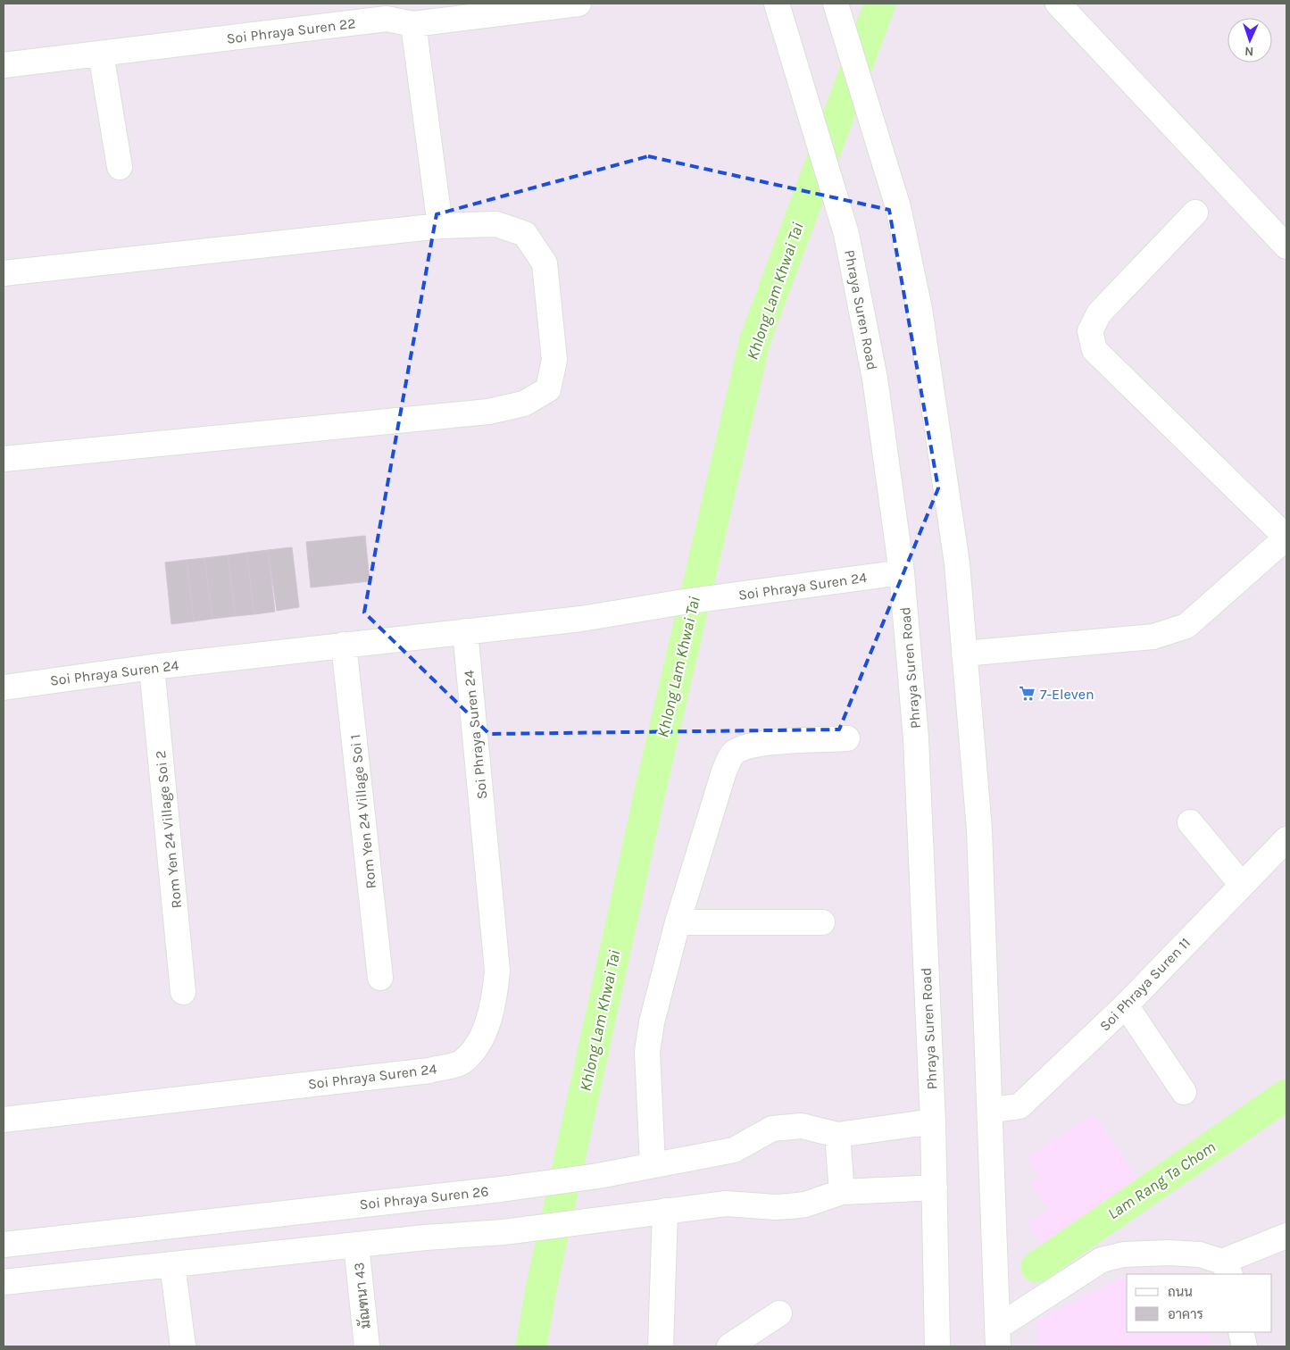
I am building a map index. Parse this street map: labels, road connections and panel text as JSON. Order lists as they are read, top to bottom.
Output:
{
  "streets": {
    "street": [
      "Soi Phraya Suren 22",
      "Phraya Suren Road",
      "Soi Phraya Suren 24",
      "Rom Yen 24 Village Soi 1",
      "Rom Yen 24 Village Soi 2",
      "Soi Phraya Suren 11",
      "Soi Phraya Suren 26",
      "มัณฑนา 43"
    ]
  },
  "crossings": [
    ["Phraya Suren Road", "Soi Phraya Suren 24"],
    ["Phraya Suren Road", "Soi Phraya Suren 26"],
    ["Soi Phraya Suren 24", "Rom Yen 24 Village Soi 1"],
    ["Soi Phraya Suren 24", "Rom Yen 24 Village Soi 2"]
  ],
  "water": ["Khlong Lam Khwai Tai", "Lam Rang Ta Chom"],
  "places": {
    "supermarket": ["7-Eleven"]
  },
  "legend": ["ถนน", "อาคาร"],
  "north": "bottom"
}
